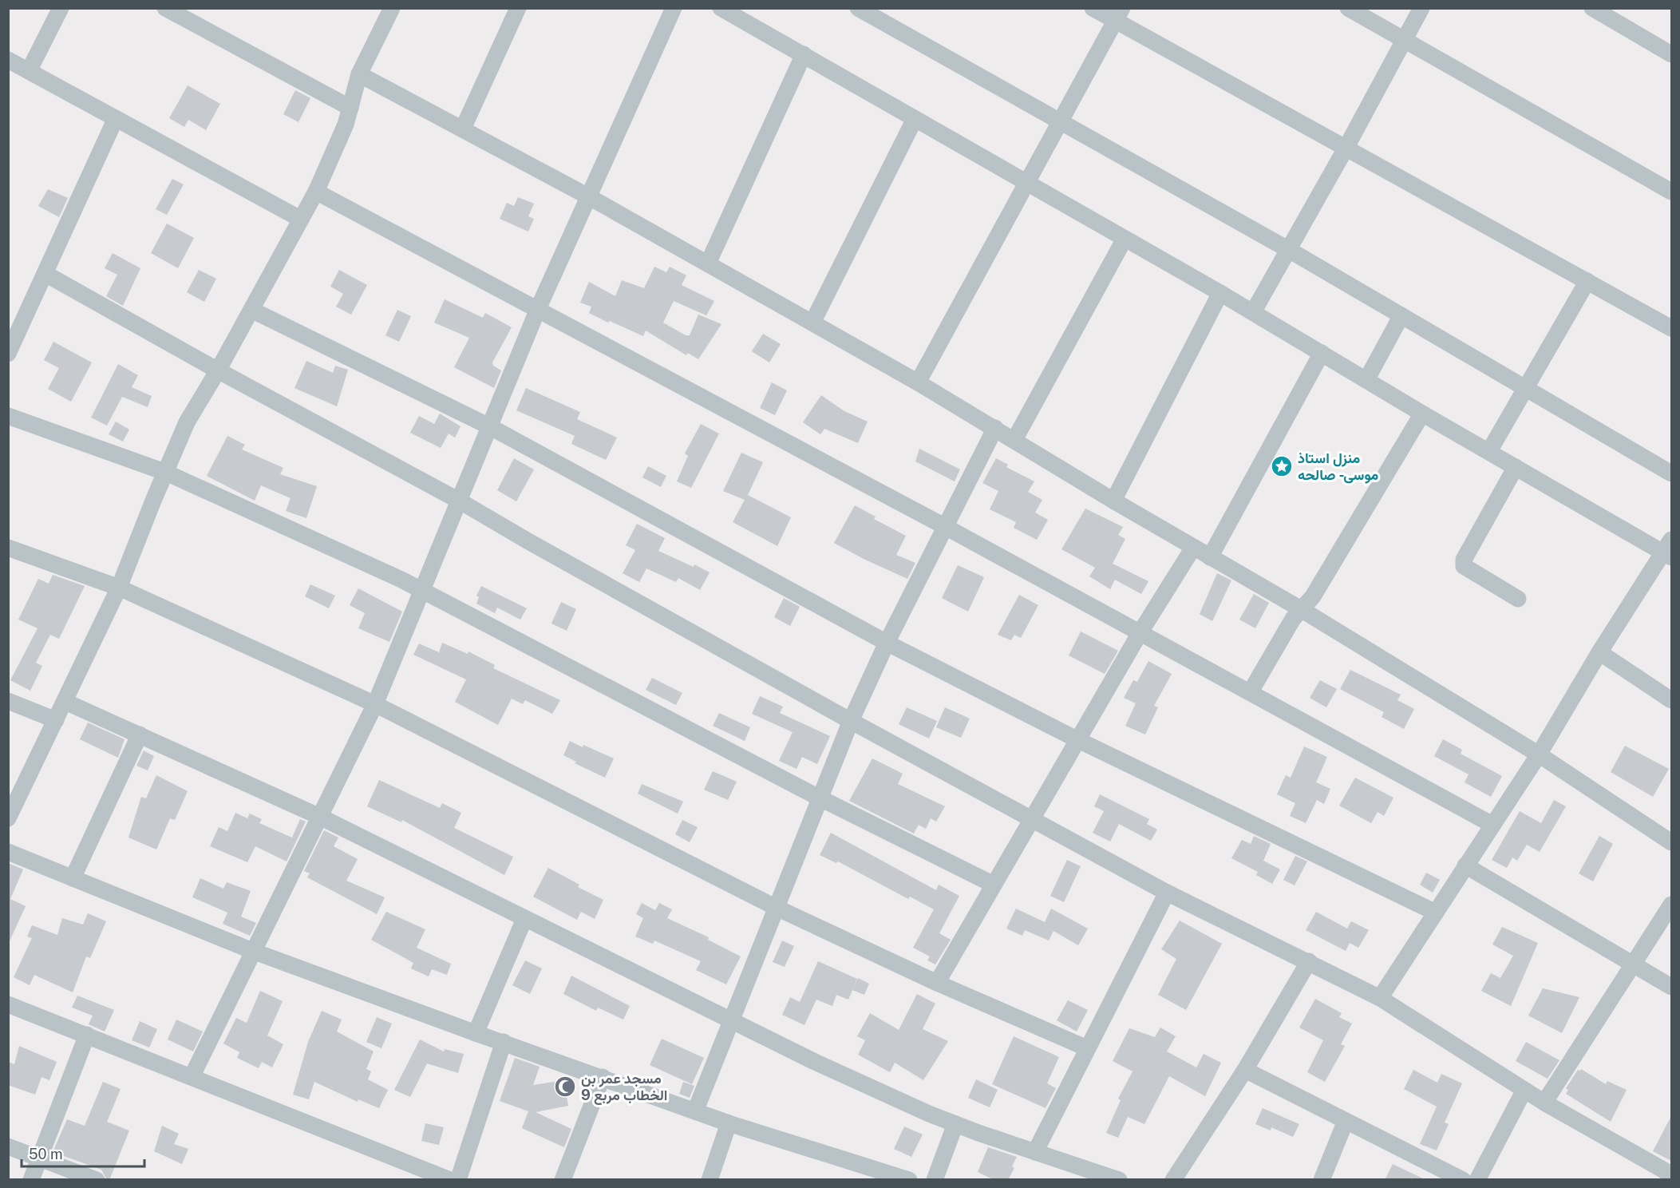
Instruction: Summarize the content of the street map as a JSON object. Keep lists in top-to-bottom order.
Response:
{
  "places": {
    "place": ["منزل استاذ موسى- صالحه"],
    "mosque": ["مسجد عمر بن الخطاب مربع 9"]
  },
  "scale_bar": "50 m"
}
